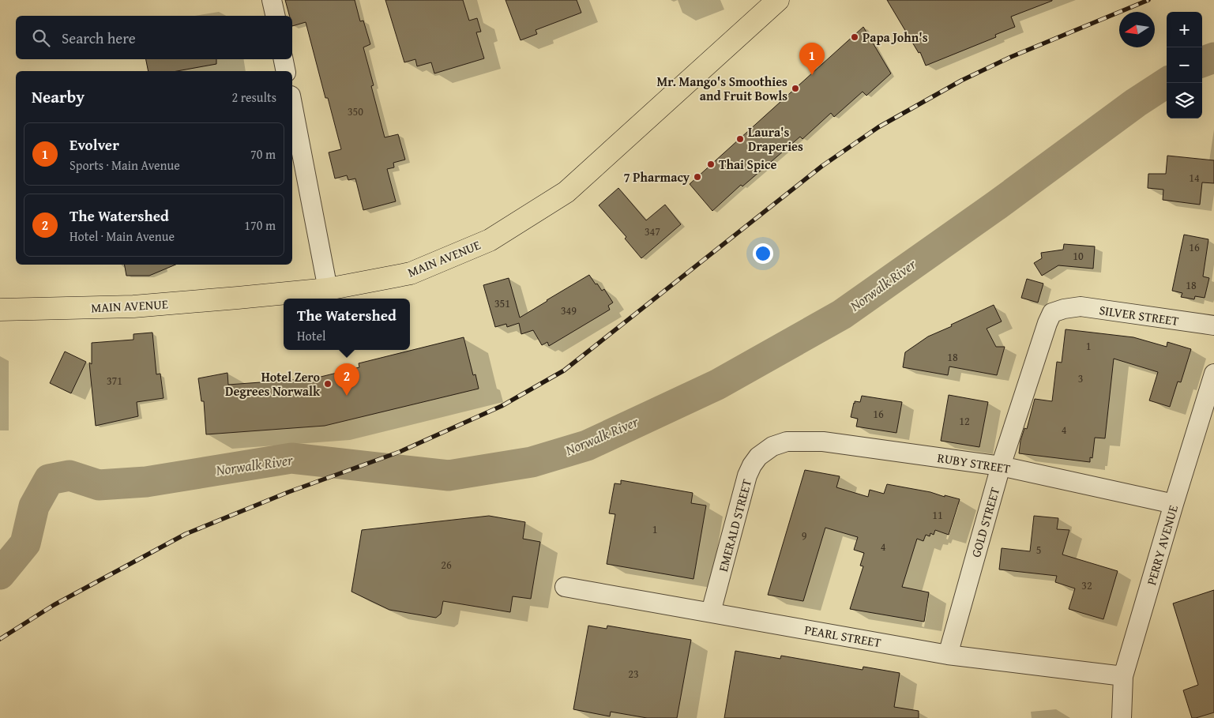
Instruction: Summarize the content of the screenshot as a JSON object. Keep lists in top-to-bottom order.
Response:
{
  "streets": {
    "main road": ["MAIN AVENUE"],
    "street": [
      "SILVER STREET",
      "RUBY STREET",
      "GOLD STREET",
      "EMERALD STREET",
      "PERRY AVENUE",
      "PEARL STREET"
    ]
  },
  "crossings": [
    ["SILVER STREET", "GOLD STREET"],
    ["RUBY STREET", "GOLD STREET"],
    ["RUBY STREET", "EMERALD STREET"],
    ["RUBY STREET", "PERRY AVENUE"],
    ["GOLD STREET", "PEARL STREET"],
    ["EMERALD STREET", "PEARL STREET"],
    ["PERRY AVENUE", "PEARL STREET"]
  ],
  "water": ["Norwalk River"],
  "places": [
    "Papa John's",
    "Mr. Mango's Smoothies and Fruit Bowls",
    "Laura's Draperies",
    "Thai Spice",
    "7 Pharmacy",
    "Hotel Zero Degrees Norwalk"
  ],
  "house_numbers": [
    "350",
    "14",
    "347",
    "16",
    "10",
    "18",
    "351",
    "349",
    "1",
    "18",
    "3",
    "371",
    "16",
    "12",
    "4",
    "11",
    "1",
    "9",
    "4",
    "5",
    "26",
    "32",
    "23"
  ],
  "north": "left",
  "page": {
    "map_buttons": ["+", "−"],
    "search": "Search here",
    "pins": ["1", "2"],
    "heading": ["Nearby", "2 results"],
    "list": [
      {
        "mark": "1",
        "name": "Evolver",
        "note": "Sports · Main Avenue",
        "value": "70 m"
      },
      {
        "mark": "2",
        "name": "The Watershed",
        "note": "Hotel · Main Avenue",
        "value": "170 m"
      }
    ],
    "popup": ["The Watershed", "Hotel"]
  }
}
